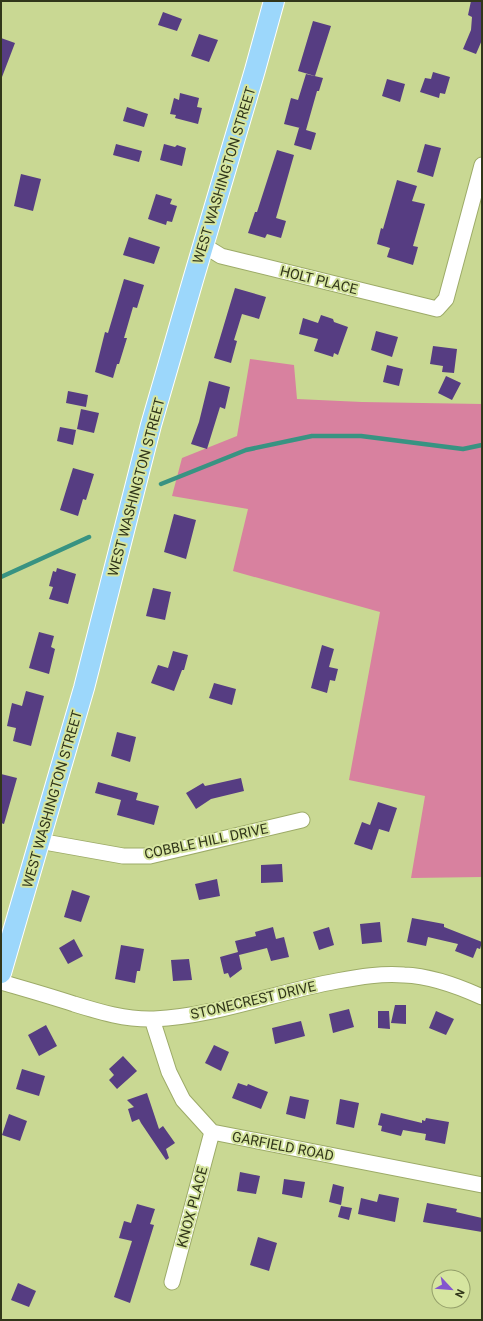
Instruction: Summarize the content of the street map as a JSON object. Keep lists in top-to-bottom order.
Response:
{
  "streets": {
    "main road": ["WEST WASHINGTON STREET"],
    "street": [
      "HOLT PLACE",
      "COBBLE HILL DRIVE",
      "STONECREST DRIVE",
      "GARFIELD ROAD",
      "KNOX PLACE"
    ]
  },
  "crossings": [
    ["WEST WASHINGTON STREET", "HOLT PLACE"],
    ["WEST WASHINGTON STREET", "COBBLE HILL DRIVE"],
    ["STONECREST DRIVE", "GARFIELD ROAD"],
    ["GARFIELD ROAD", "KNOX PLACE"]
  ],
  "north": "bottom right"
}
